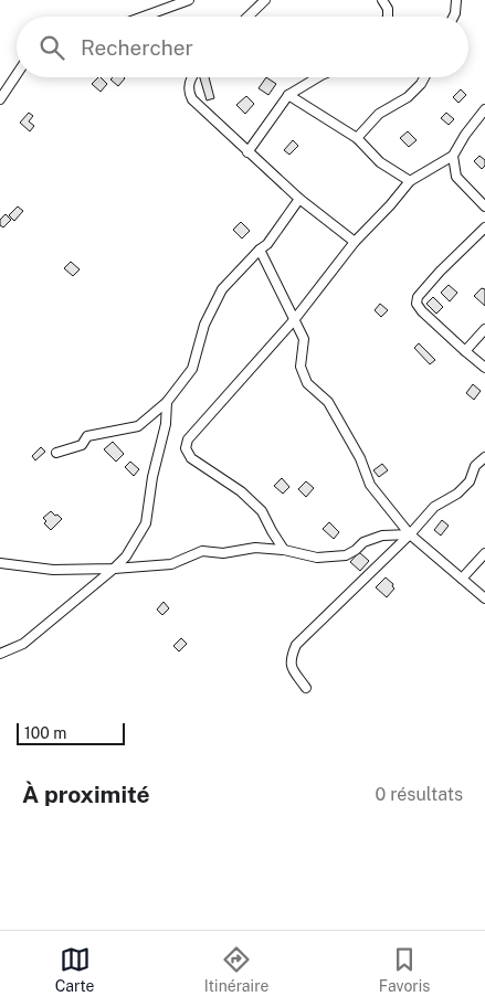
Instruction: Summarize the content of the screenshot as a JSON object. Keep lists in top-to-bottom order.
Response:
{
  "scale_bar": "100 m",
  "page": {
    "search": "Rechercher",
    "scale": "100 m",
    "heading": ["À proximité", "0 résultats"],
    "nav": ["Carte", "Itinéraire", "Favoris"]
  }
}
